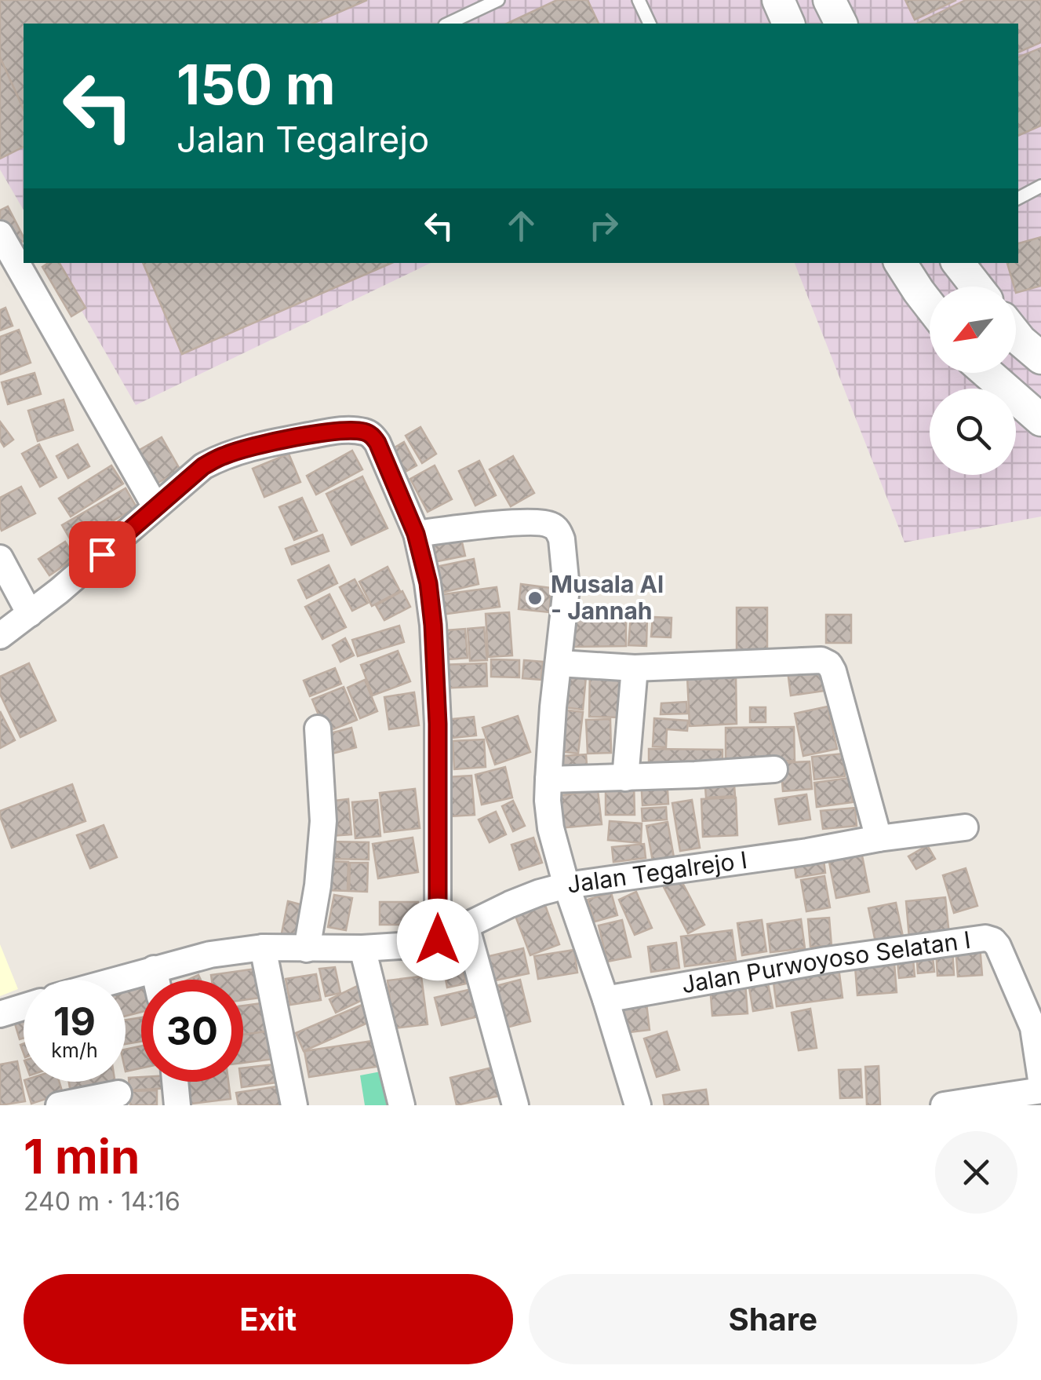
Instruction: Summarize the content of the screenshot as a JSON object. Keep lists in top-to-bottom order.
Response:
{
  "streets": {
    "street": ["Jalan Tegalrejo I", "Jalan Purwoyoso Selatan I"]
  },
  "places": ["Musala Al - Jannah"],
  "north": "bottom left",
  "page": {
    "turn": ["150 m", "Jalan Tegalrejo"],
    "speed": "19 km/h",
    "limit": "30",
    "heading": ["1 min", "240 m · 14:16"],
    "buttons": ["Exit", "Share"]
  }
}
